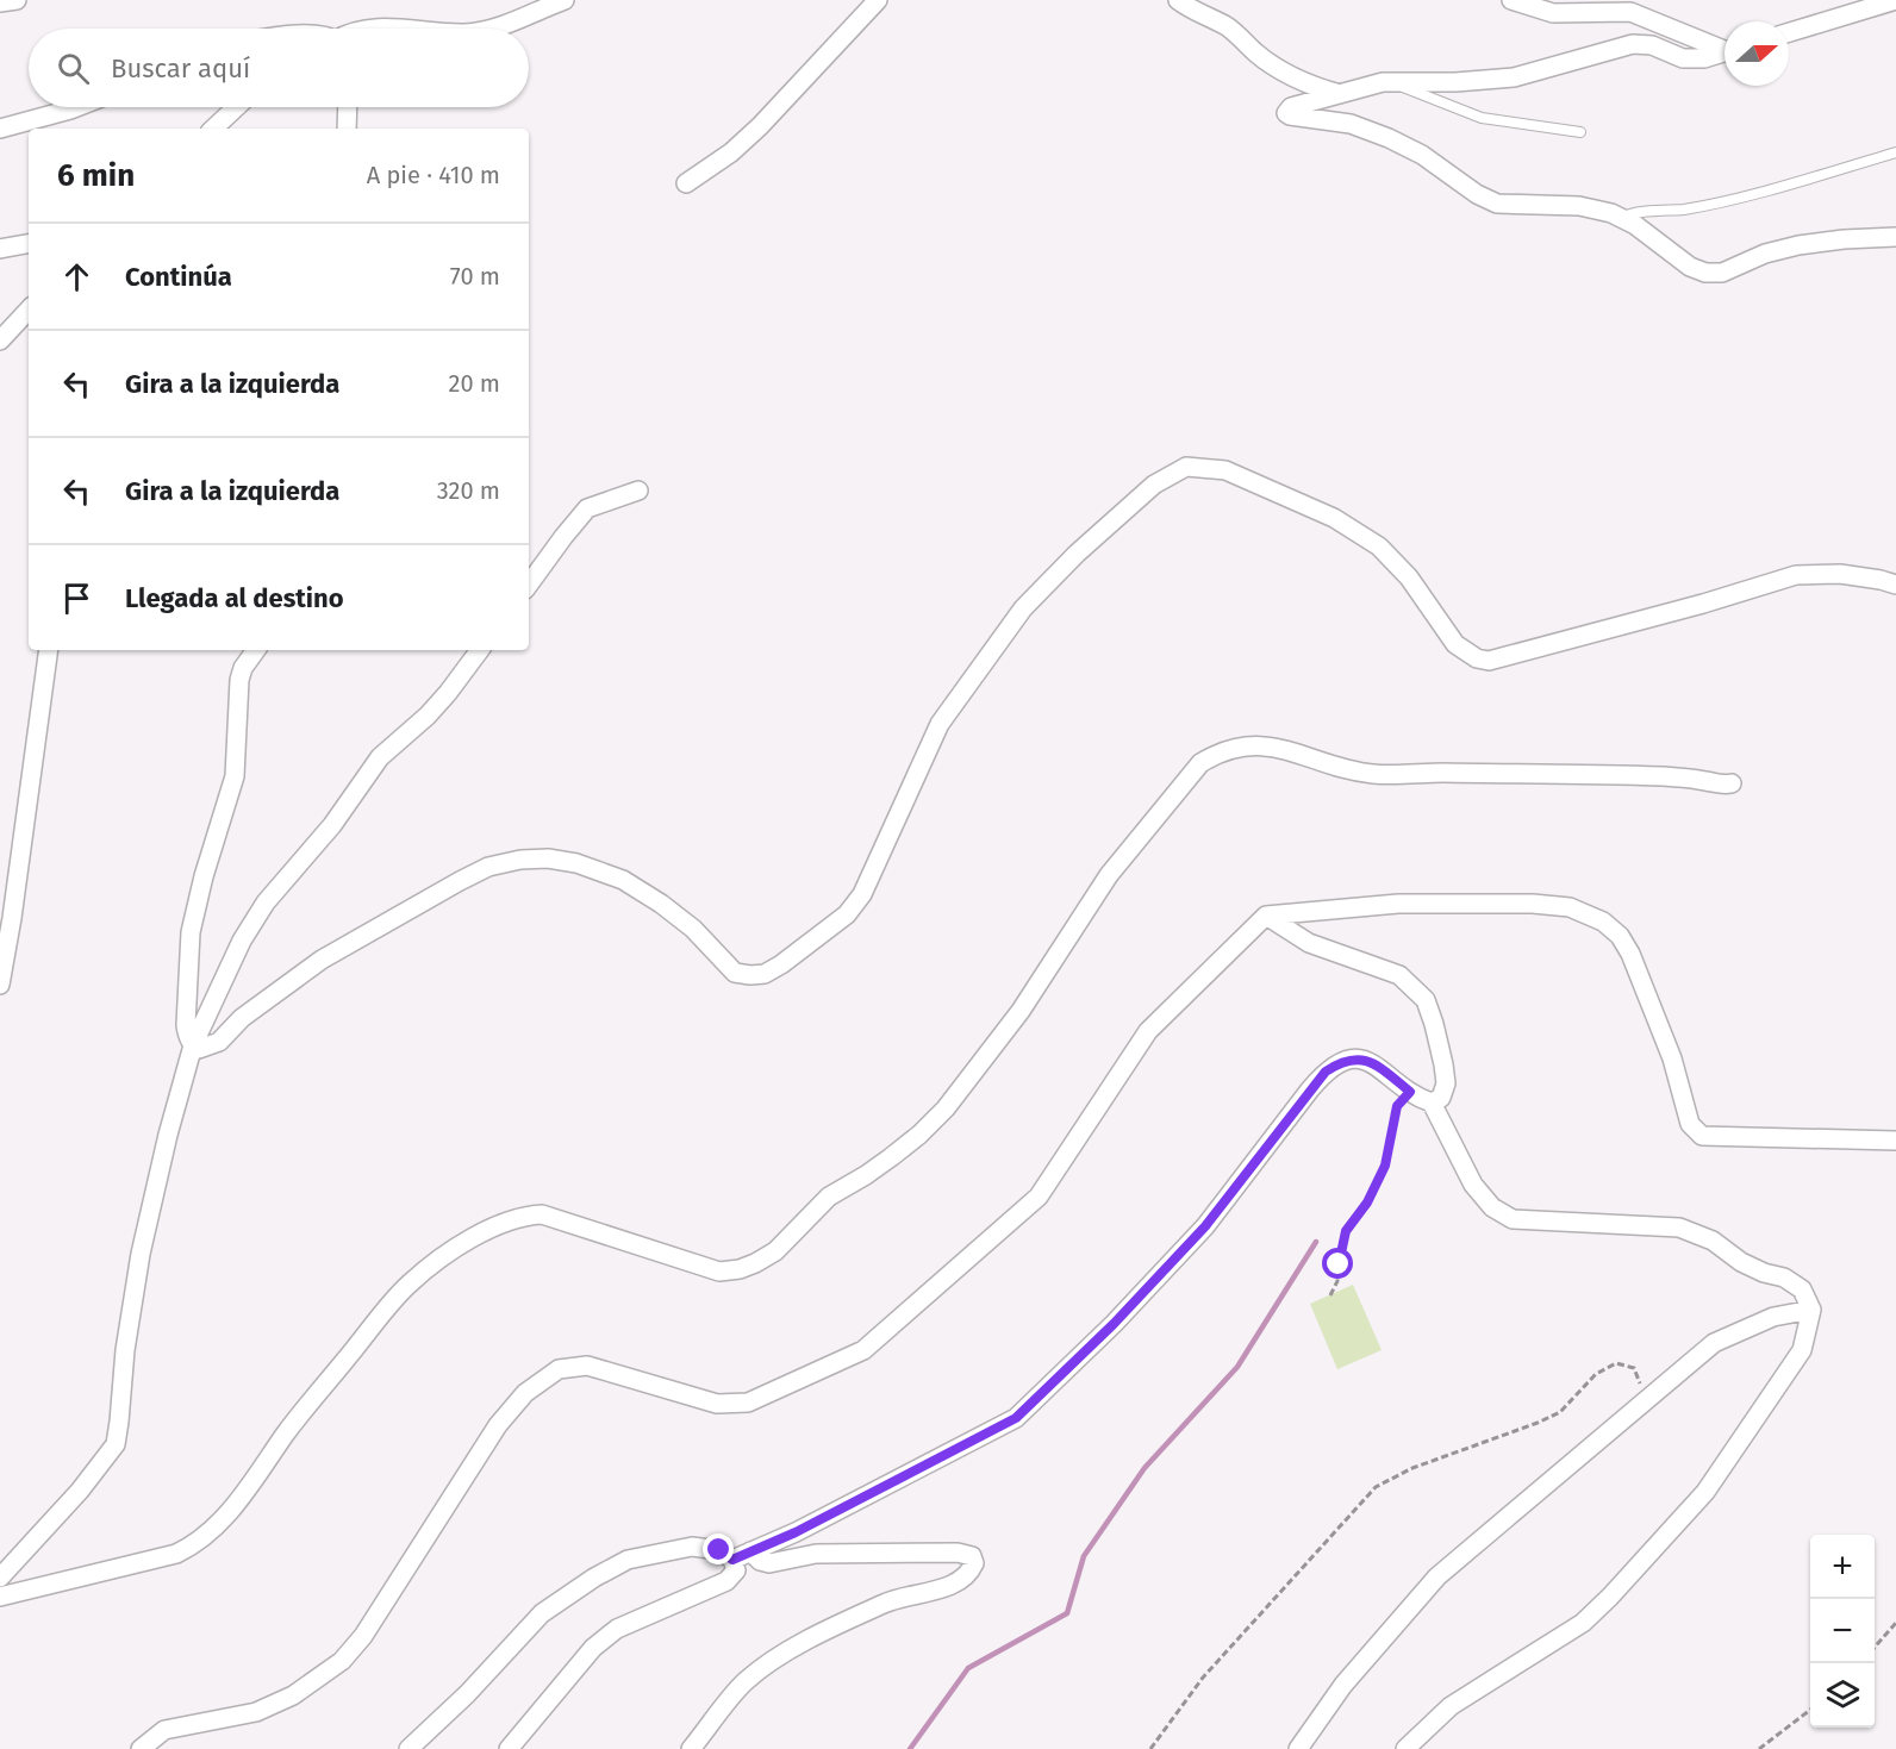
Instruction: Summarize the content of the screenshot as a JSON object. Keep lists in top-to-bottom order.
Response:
{
  "north": "right",
  "page": {
    "search": "Buscar aquí",
    "heading": ["6 min", "A pie · 410 m"],
    "list": [
      ["Continúa", "70 m"],
      ["Gira a la izquierda", "20 m"],
      ["Gira a la izquierda", "320 m"],
      "Llegada al destino"
    ],
    "map_buttons": ["+", "−"]
  }
}
